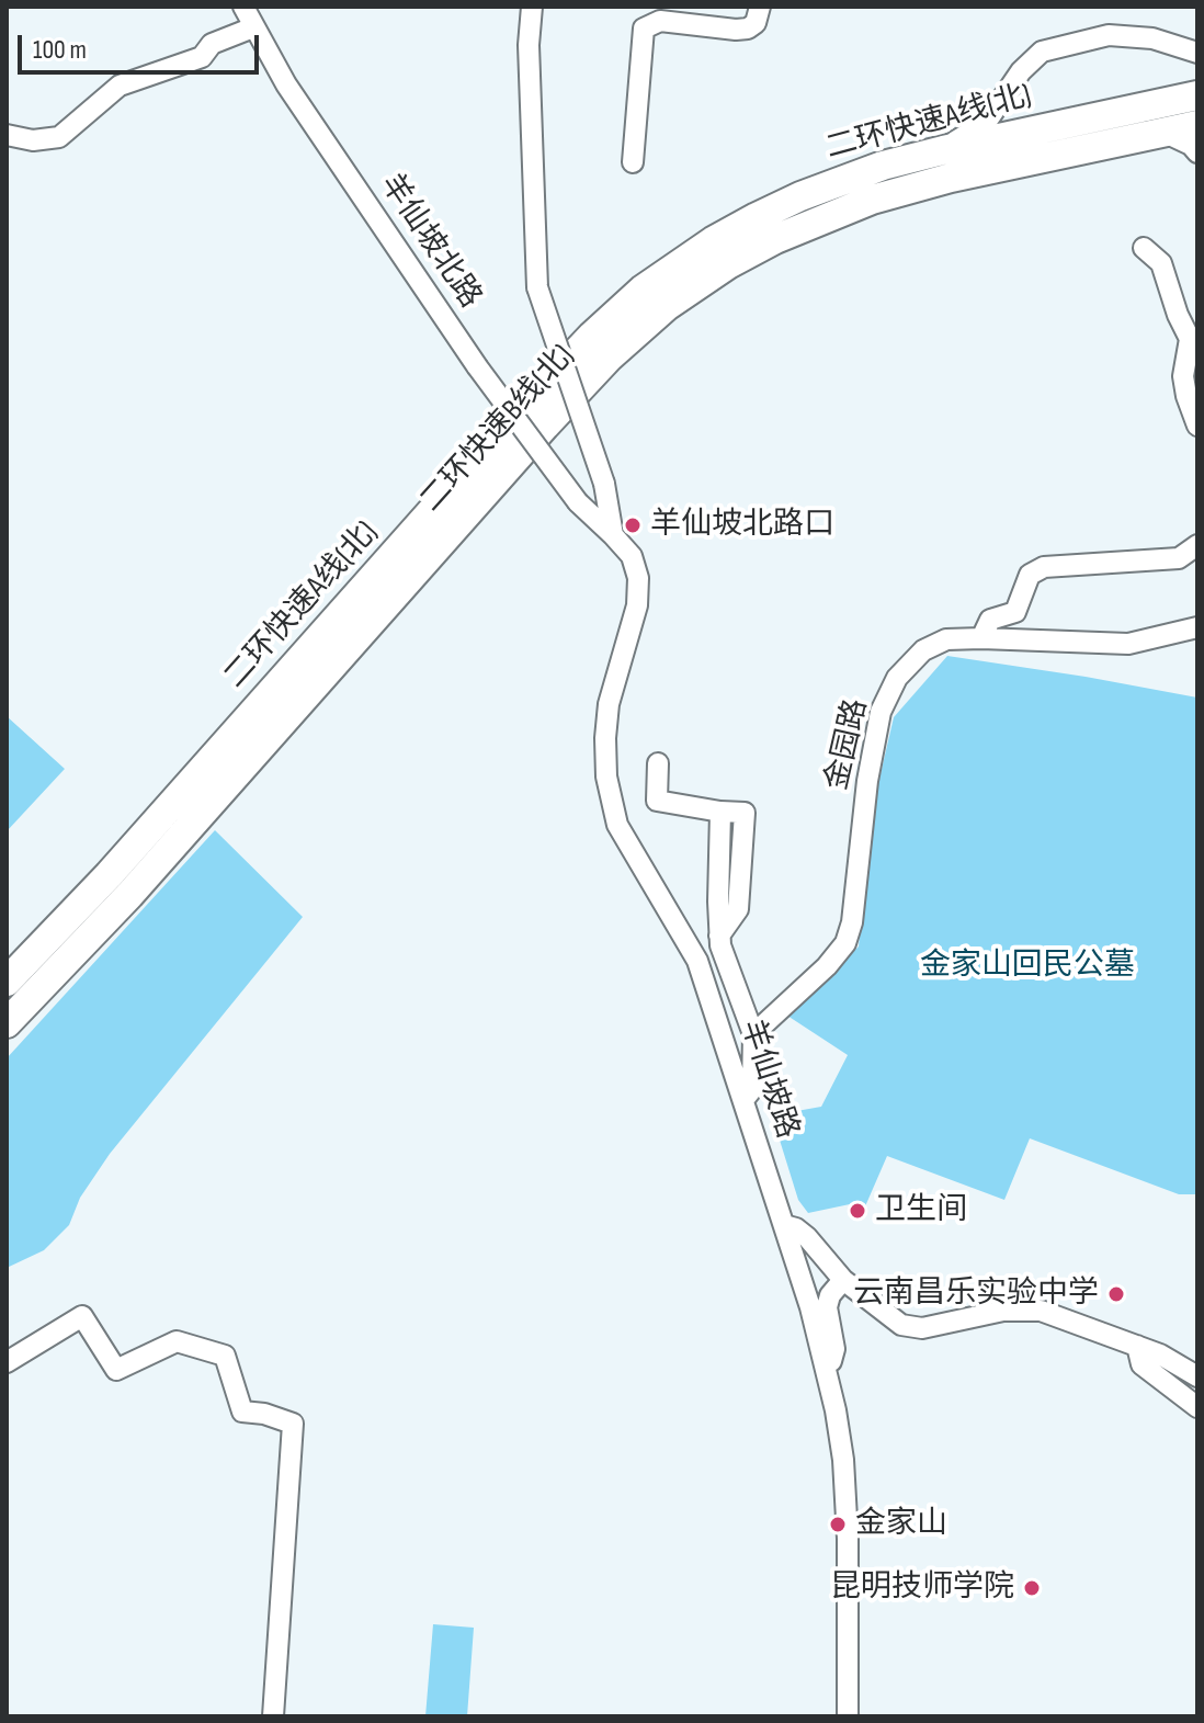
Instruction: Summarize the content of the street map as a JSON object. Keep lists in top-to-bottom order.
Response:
{
  "streets": {
    "highway": ["二环快速A线(北)", "二环快速B线(北)"],
    "street": ["羊仙坡北路", "金园路", "羊仙坡路"]
  },
  "crossings": [
    ["羊仙坡北路", "羊仙坡路"]
  ],
  "parks": ["金家山回民公墓"],
  "places": [
    "羊仙坡北路口",
    "卫生间",
    "云南昌乐实验中学",
    "金家山",
    "昆明技师学院"
  ],
  "scale_bar": "100 m"
}
